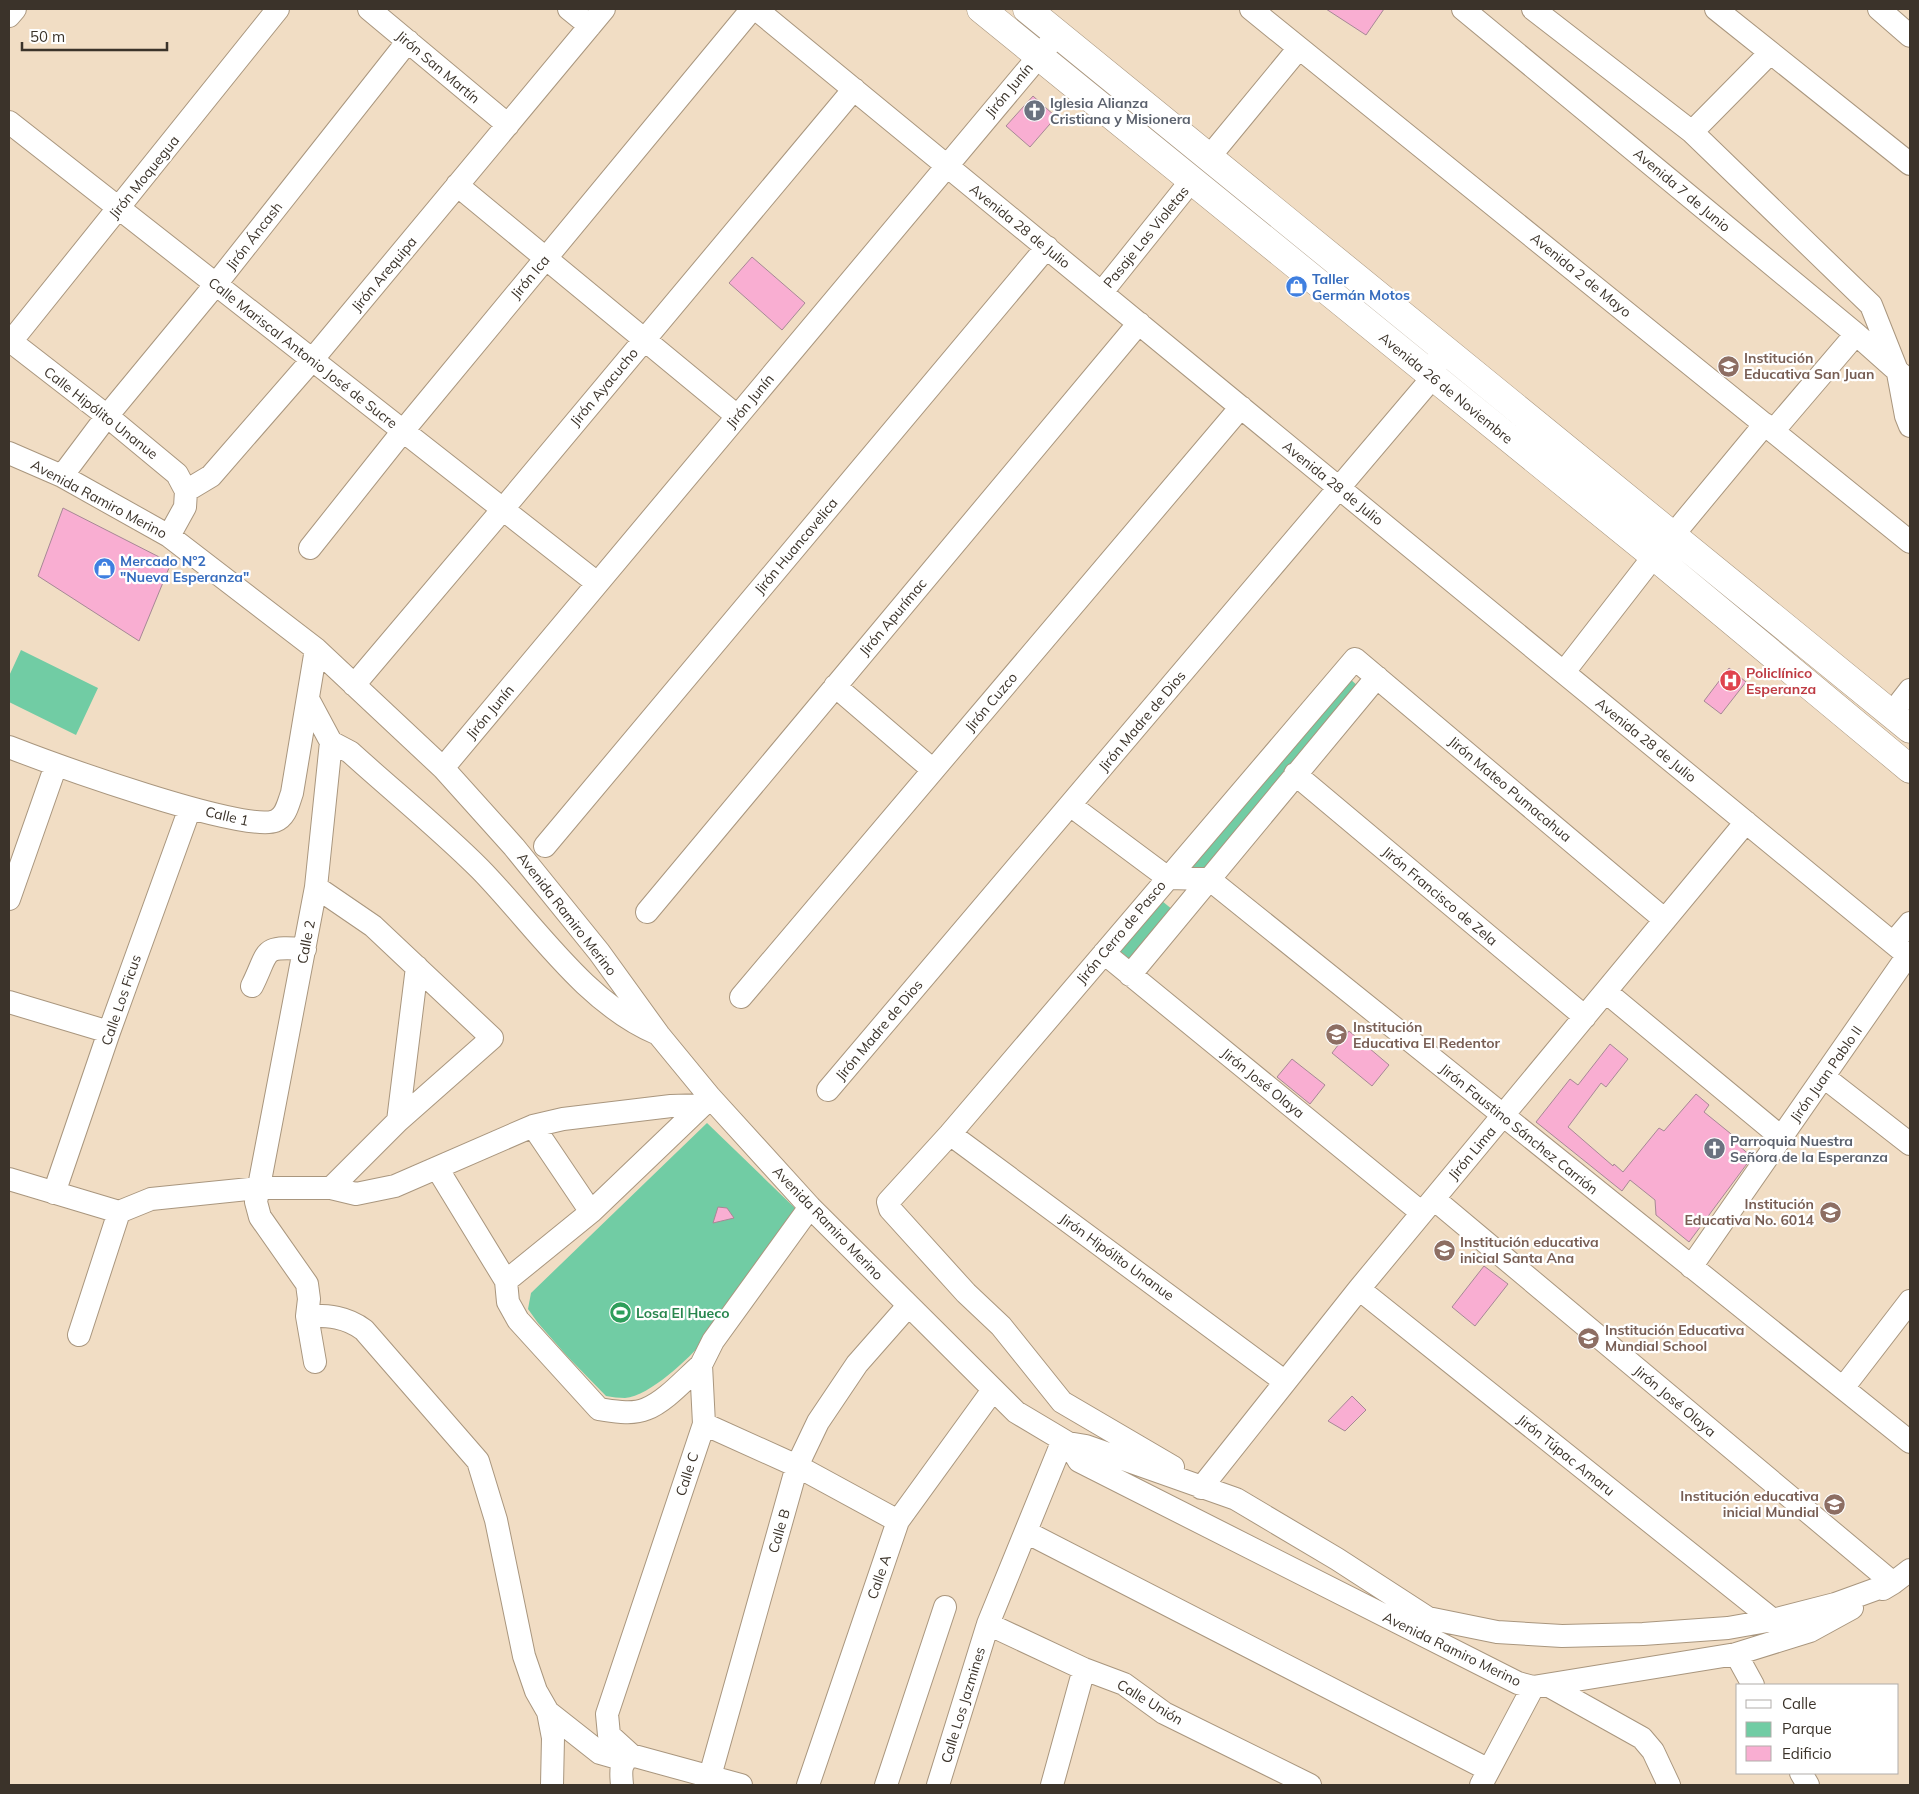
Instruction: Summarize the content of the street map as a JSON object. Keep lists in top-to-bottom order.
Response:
{
  "streets": {
    "main road": ["Avenida 26 de Noviembre"],
    "street": [
      "Jirón San Martín",
      "Jirón Junín",
      "Jirón Moquegua",
      "Avenida 7 de Junio",
      "Avenida 28 de Julio",
      "Jirón Áncash",
      "Pasaje Las Violetas",
      "Jirón Arequipa",
      "Avenida 2 de Mayo",
      "Jirón Ica",
      "Calle Mariscal Antonio José de Sucre",
      "Jirón Ayacucho",
      "Calle Hipólito Unanue",
      "Avenida Ramiro Merino",
      "Jirón Huancavelica",
      "Jirón Apurímac",
      "Jirón Cuzco",
      "Jirón Madre de Dios",
      "Jirón Mateo Pumacahua",
      "Calle 1",
      "Jirón Francisco de Zela",
      "Jirón Cerro de Pasco",
      "Calle 2",
      "Calle Los Ficus",
      "Jirón Juan Pablo II",
      "Jirón José Olaya",
      "Jirón Faustino Sánchez Carrión",
      "Jirón Lima",
      "Jirón Hipólito Unanue",
      "Jirón Túpac Amaru",
      "Calle C",
      "Calle B",
      "Calle A",
      "Calle Unión",
      "Calle Los Jazmines"
    ]
  },
  "crossings": [
    ["Jirón San Martín", "Jirón Áncash"],
    ["Jirón San Martín", "Jirón Arequipa"],
    ["Jirón Junín", "Avenida 28 de Julio"],
    ["Jirón Junín", "Calle Mariscal Antonio José de Sucre"],
    ["Jirón Junín", "Avenida 26 de Noviembre"],
    ["Jirón Junín", "Avenida Ramiro Merino"],
    ["Jirón Moquegua", "Calle Mariscal Antonio José de Sucre"],
    ["Jirón Moquegua", "Calle Hipólito Unanue"],
    ["Avenida 28 de Julio", "Pasaje Las Violetas"],
    ["Avenida 28 de Julio", "Jirón Ayacucho"],
    ["Avenida 28 de Julio", "Jirón Huancavelica"],
    ["Avenida 28 de Julio", "Jirón Apurímac"],
    ["Avenida 28 de Julio", "Jirón Cuzco"],
    ["Avenida 28 de Julio", "Jirón Madre de Dios"],
    ["Avenida 28 de Julio", "Jirón Juan Pablo II"],
    ["Avenida 28 de Julio", "Jirón Lima"],
    ["Jirón Áncash", "Calle Mariscal Antonio José de Sucre"],
    ["Jirón Áncash", "Calle Hipólito Unanue"],
    ["Jirón Áncash", "Avenida Ramiro Merino"],
    ["Pasaje Las Violetas", "Avenida 26 de Noviembre"],
    ["Jirón Arequipa", "Calle Mariscal Antonio José de Sucre"],
    ["Jirón Arequipa", "Calle Hipólito Unanue"],
    ["Jirón Ica", "Calle Mariscal Antonio José de Sucre"],
    ["Calle Mariscal Antonio José de Sucre", "Jirón Ayacucho"],
    ["Jirón Ayacucho", "Avenida Ramiro Merino"],
    ["Avenida 26 de Noviembre", "Jirón Madre de Dios"],
    ["Avenida Ramiro Merino", "Calle 1"],
    ["Avenida Ramiro Merino", "Jirón Cerro de Pasco"],
    ["Avenida Ramiro Merino", "Jirón José Olaya"],
    ["Avenida Ramiro Merino", "Jirón Lima"],
    ["Avenida Ramiro Merino", "Jirón Túpac Amaru"],
    ["Avenida Ramiro Merino", "Calle C"],
    ["Avenida Ramiro Merino", "Calle B"],
    ["Avenida Ramiro Merino", "Calle A"],
    ["Avenida Ramiro Merino", "Calle Los Jazmines"],
    ["Jirón Mateo Pumacahua", "Jirón Cerro de Pasco"],
    ["Jirón Mateo Pumacahua", "Jirón Lima"],
    ["Calle 1", "Calle Los Ficus"],
    ["Jirón Francisco de Zela", "Jirón Lima"],
    ["Jirón Cerro de Pasco", "Jirón José Olaya"],
    ["Jirón Cerro de Pasco", "Jirón Lima"],
    ["Jirón Cerro de Pasco", "Jirón Hipólito Unanue"],
    ["Jirón Juan Pablo II", "Jirón Faustino Sánchez Carrión"],
    ["Jirón José Olaya", "Jirón Lima"],
    ["Jirón Faustino Sánchez Carrión", "Jirón Lima"],
    ["Jirón Lima", "Jirón Hipólito Unanue"],
    ["Jirón Lima", "Jirón Túpac Amaru"],
    ["Calle Unión", "Calle Los Jazmines"]
  ],
  "places": {
    "church": ["Iglesia Alianza Cristiana y Misionera", "Parroquia Nuestra Señora de la Esperanza"],
    "shop": ["Taller Germán Motos", "Mercado N°2 \"Nueva Esperanza\""],
    "school or university": [
      "Institución Educativa San Juan",
      "Institución Educativa El Redentor",
      "Institución Educativa No. 6014",
      "Institución educativa inicial Santa Ana",
      "Institución Educativa Mundial School",
      "Institución educativa inicial Mundial"
    ],
    "hospital": ["Policlínico Esperanza"],
    "sports": ["Losa El Hueco"]
  },
  "legend": ["Calle", "Parque", "Edificio"],
  "scale_bar": "50 m"
}
